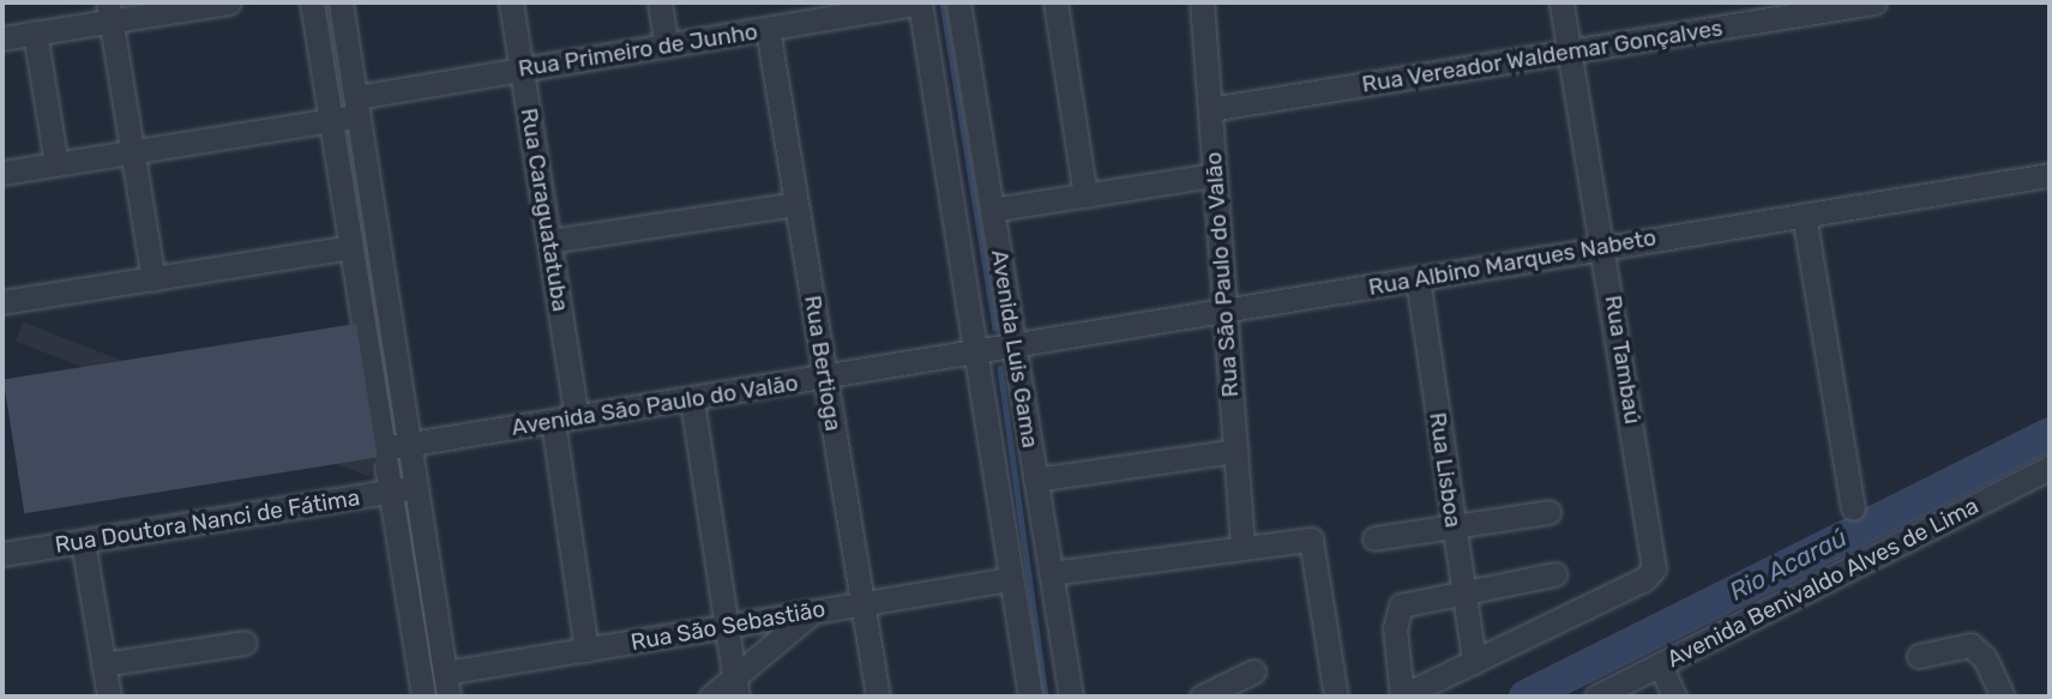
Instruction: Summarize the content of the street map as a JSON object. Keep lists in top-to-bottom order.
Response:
{
  "streets": {
    "street": [
      "Rua Primeiro de Junho",
      "Rua Vereador Waldemar Gonçalves",
      "Rua Caraguatatuba",
      "Rua Albino Marques Nabeto",
      "Rua São Paulo do Valão",
      "Avenida Luis Gama",
      "Rua Tambaú",
      "Rua Bertioga",
      "Avenida São Paulo do Valão",
      "Rua Lisboa",
      "Rua Doutora Nanci de Fátima",
      "Avenida Benivaldo Alves de Lima",
      "Rua São Sebastião"
    ]
  },
  "crossings": [
    ["Rua Primeiro de Junho", "Rua Caraguatatuba"],
    ["Rua Primeiro de Junho", "Avenida Luis Gama"],
    ["Rua Primeiro de Junho", "Rua Bertioga"],
    ["Rua Vereador Waldemar Gonçalves", "Rua São Paulo do Valão"],
    ["Rua Vereador Waldemar Gonçalves", "Rua Tambaú"],
    ["Rua Caraguatatuba", "Avenida São Paulo do Valão"],
    ["Rua Albino Marques Nabeto", "Rua São Paulo do Valão"],
    ["Rua Albino Marques Nabeto", "Avenida Luis Gama"],
    ["Rua Albino Marques Nabeto", "Rua Tambaú"],
    ["Rua Albino Marques Nabeto", "Avenida São Paulo do Valão"],
    ["Rua Albino Marques Nabeto", "Rua Lisboa"],
    ["Avenida Luis Gama", "Avenida São Paulo do Valão"],
    ["Avenida Luis Gama", "Rua São Sebastião"],
    ["Rua Tambaú", "Rua Lisboa"],
    ["Rua Bertioga", "Avenida São Paulo do Valão"],
    ["Rua Bertioga", "Rua São Sebastião"]
  ],
  "water": ["Rio Acaraú"]
}
